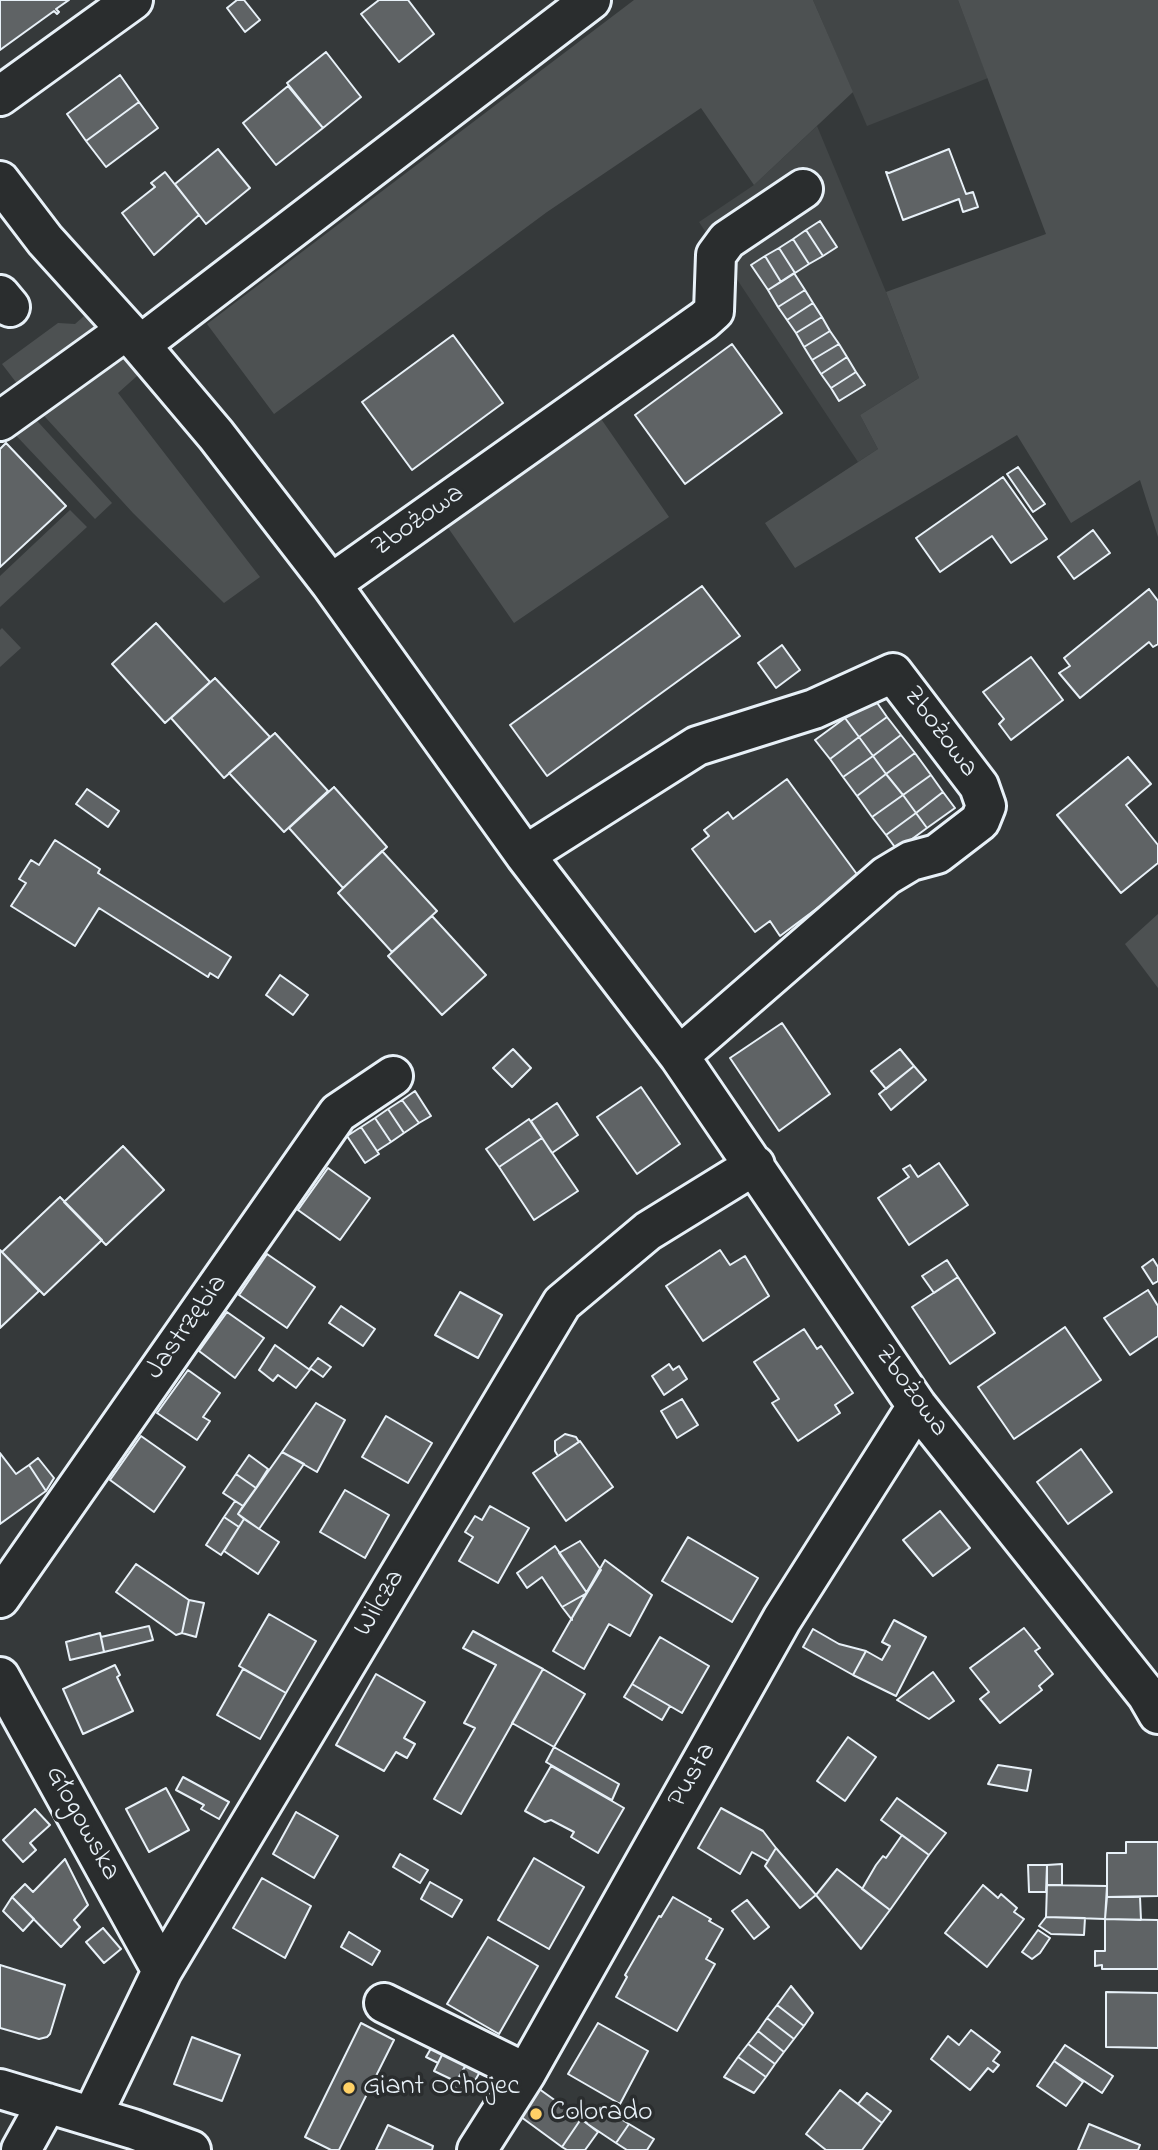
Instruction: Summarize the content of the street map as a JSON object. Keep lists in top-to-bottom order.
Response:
{
  "streets": {
    "street": [
      "Zbożowa",
      "Jastrzębia",
      "Wilcza",
      "Pusta",
      "Głogowska"
    ]
  },
  "crossings": [
    ["Zbożowa", "Wilcza"],
    ["Zbożowa", "Pusta"],
    ["Wilcza", "Głogowska"]
  ],
  "places": ["Giant Ochojec", "Colorado"]
}
